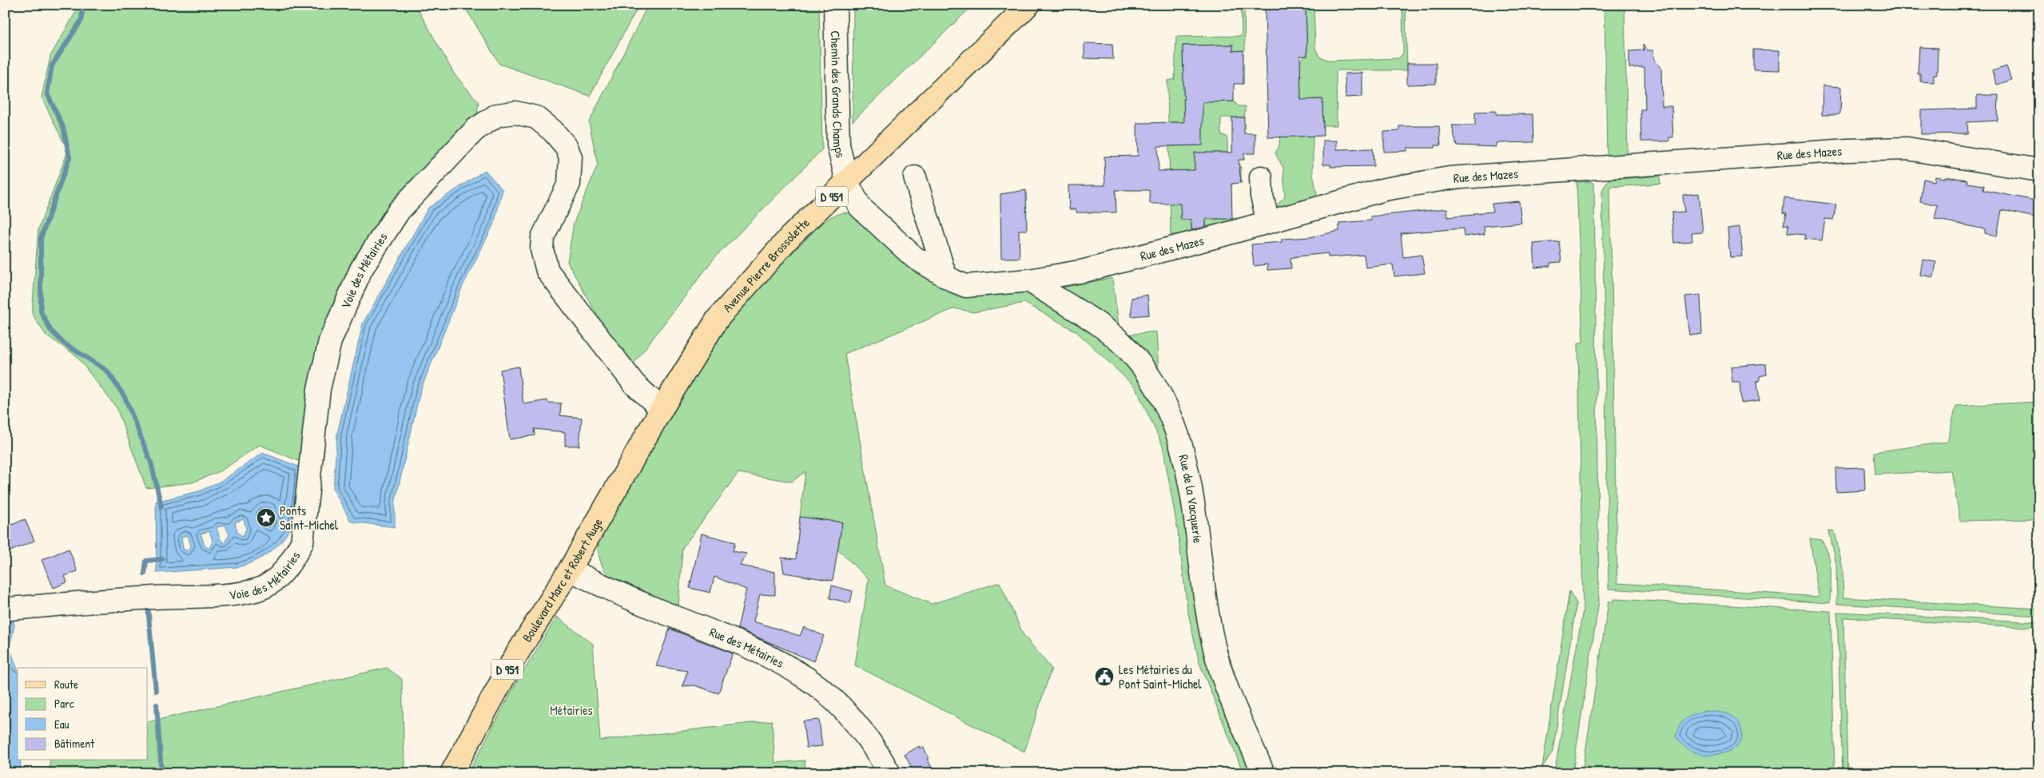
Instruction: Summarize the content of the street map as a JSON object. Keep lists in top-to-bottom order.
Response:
{
  "streets": {
    "main road": ["D 951", "Avenue Pierre Brossolette", "Boulevard Marc et Robert Auge"],
    "street": [
      "Chemin des Grands Champs",
      "Rue des Mazes",
      "Voie des Métairies",
      "Rue de la Vacquerie",
      "Rue des Métairies"
    ]
  },
  "crossings": [
    ["Chemin des Grands Champs", "Rue des Mazes"],
    ["Chemin des Grands Champs", "Avenue Pierre Brossolette"],
    ["Rue des Mazes", "Avenue Pierre Brossolette"],
    ["Rue des Mazes", "Rue de la Vacquerie"],
    ["Avenue Pierre Brossolette", "Voie des Métairies"],
    ["Avenue Pierre Brossolette", "Boulevard Marc et Robert Auge"],
    ["Voie des Métairies", "Boulevard Marc et Robert Auge"],
    ["Boulevard Marc et Robert Auge", "Rue des Métairies"]
  ],
  "parks": ["Métairies"],
  "places": {
    "place": ["Ponts Saint-Michel"],
    "public building": ["Les Métairies du Pont Saint-Michel"]
  },
  "legend": [
    "Route",
    "Parc",
    "Eau",
    "Bâtiment"
  ]
}
